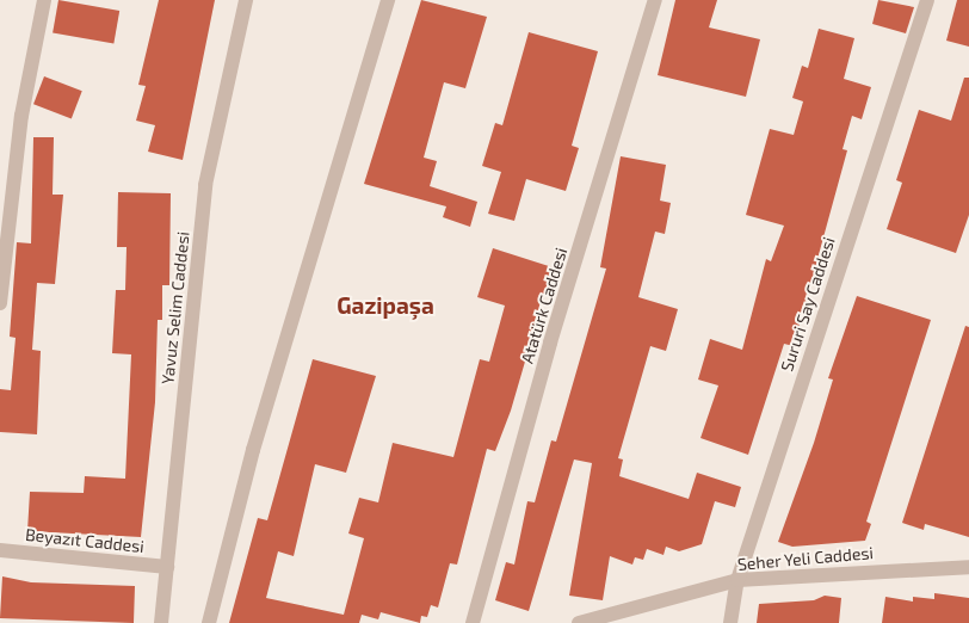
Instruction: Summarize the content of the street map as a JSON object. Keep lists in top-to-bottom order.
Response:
{
  "streets": {
    "street": [
      "Sururi Say Caddesi",
      "Atatürk Caddesi",
      "Yavuz Selim Caddesi",
      "Beyazıt Caddesi",
      "Seher Yeli Caddesi"
    ]
  },
  "crossings": [
    ["Sururi Say Caddesi", "Seher Yeli Caddesi"],
    ["Yavuz Selim Caddesi", "Beyazıt Caddesi"]
  ],
  "districts": ["Gazipaşa"]
}
